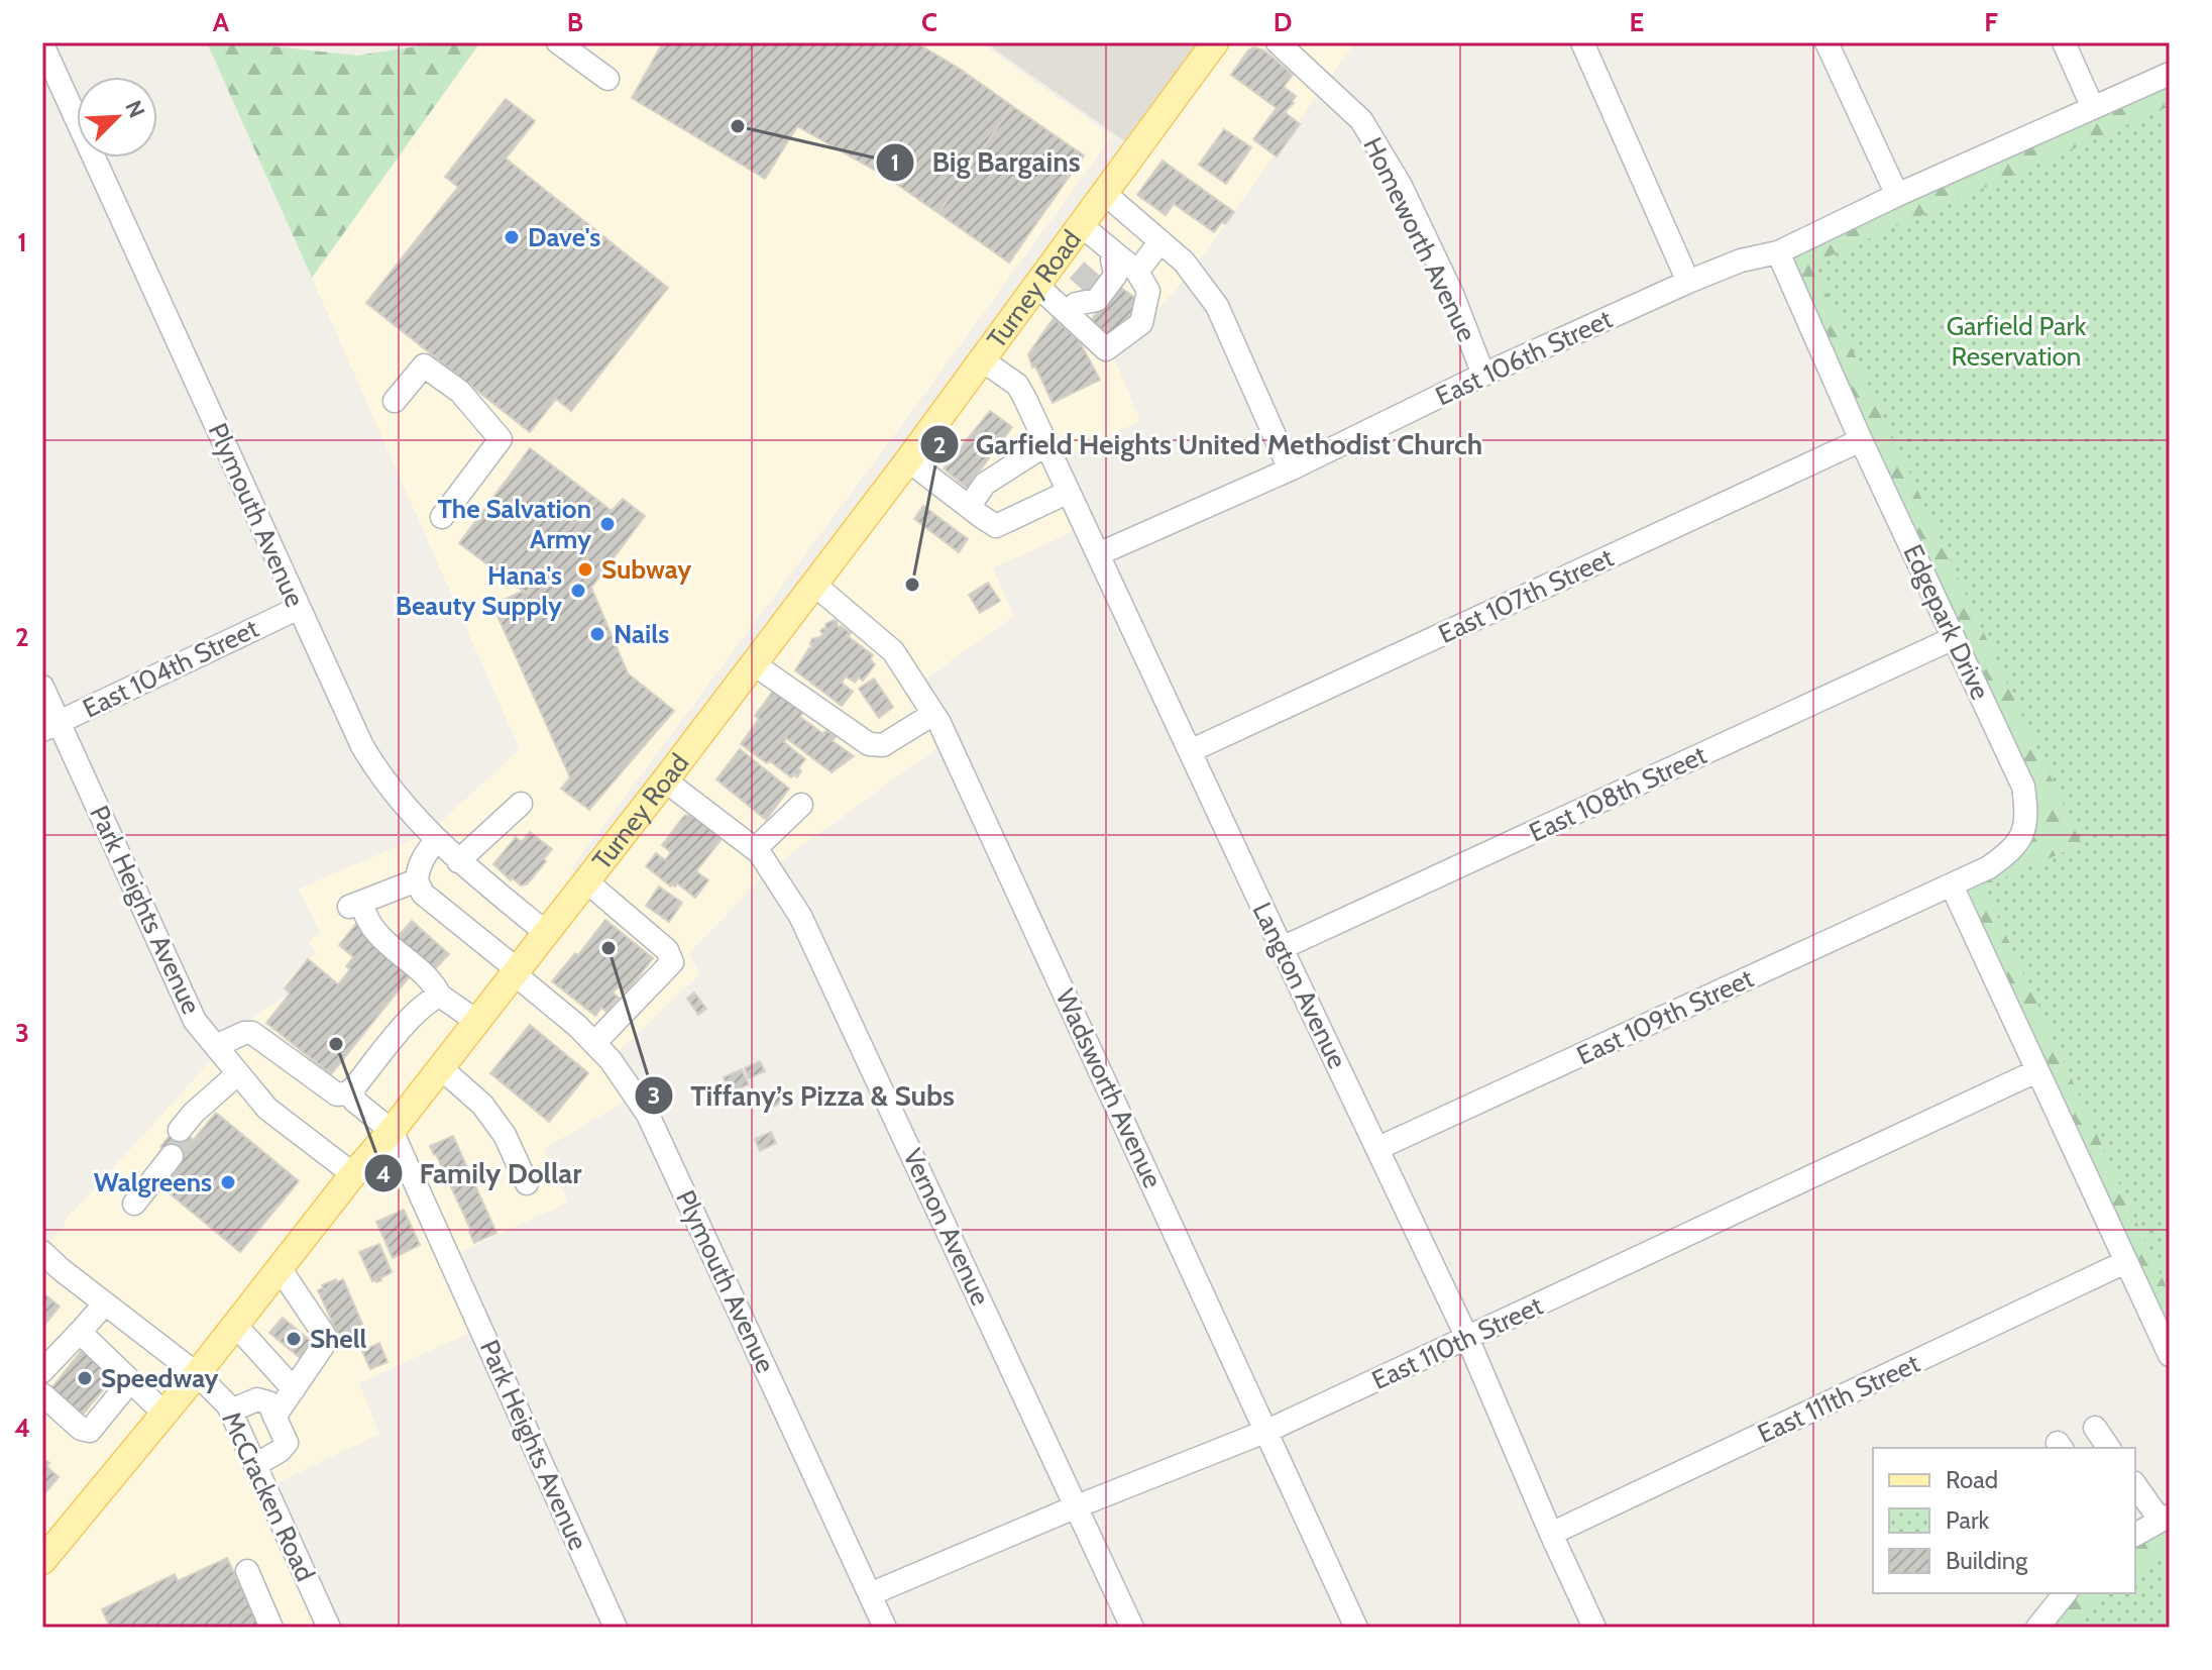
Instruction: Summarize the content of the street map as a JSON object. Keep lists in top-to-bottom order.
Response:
{
  "streets": {
    "main road": ["Turney Road"],
    "street": [
      "Homeworth Avenue",
      "East 106th Street",
      "Plymouth Avenue",
      "East 107th Street",
      "Edgepark Drive",
      "East 104th Street",
      "East 108th Street",
      "Park Heights Avenue",
      "Langton Avenue",
      "East 109th Street",
      "Wadsworth Avenue",
      "Vernon Avenue",
      "East 110th Street",
      "East 111th Street",
      "McCracken Road"
    ]
  },
  "crossings": [
    ["Homeworth Avenue", "East 106th Street"],
    ["Turney Road", "Plymouth Avenue"],
    ["Turney Road", "Park Heights Avenue"],
    ["Turney Road", "Langton Avenue"],
    ["Turney Road", "Wadsworth Avenue"],
    ["Turney Road", "Vernon Avenue"],
    ["Turney Road", "McCracken Road"],
    ["East 106th Street", "Edgepark Drive"],
    ["East 106th Street", "Langton Avenue"],
    ["Plymouth Avenue", "East 104th Street"],
    ["Plymouth Avenue", "East 110th Street"],
    ["East 107th Street", "Edgepark Drive"],
    ["East 107th Street", "Langton Avenue"],
    ["Edgepark Drive", "East 108th Street"],
    ["Edgepark Drive", "East 109th Street"],
    ["East 104th Street", "Park Heights Avenue"],
    ["East 108th Street", "Langton Avenue"],
    ["Langton Avenue", "East 109th Street"],
    ["Langton Avenue", "East 110th Street"],
    ["Langton Avenue", "East 111th Street"],
    ["Wadsworth Avenue", "East 110th Street"],
    ["Vernon Avenue", "East 110th Street"]
  ],
  "parks": ["Garfield Park Reservation"],
  "places": [
    "Big Bargains",
    "Dave's",
    "The Salvation Army",
    "Subway",
    "Garfield Heights United Methodist Church",
    "Hana's Beauty Supply",
    "Nails",
    "Tiffany’s Pizza & Subs",
    "Family Dollar",
    "Walgreens",
    "Shell",
    "Speedway"
  ],
  "legend": ["Road", "Park", "Building"],
  "north": "top right",
  "grid": {
    "columns": [
      "A",
      "B",
      "C",
      "D",
      "E",
      "F"
    ],
    "rows": [
      "1",
      "2",
      "3",
      "4"
    ]
  }
}
